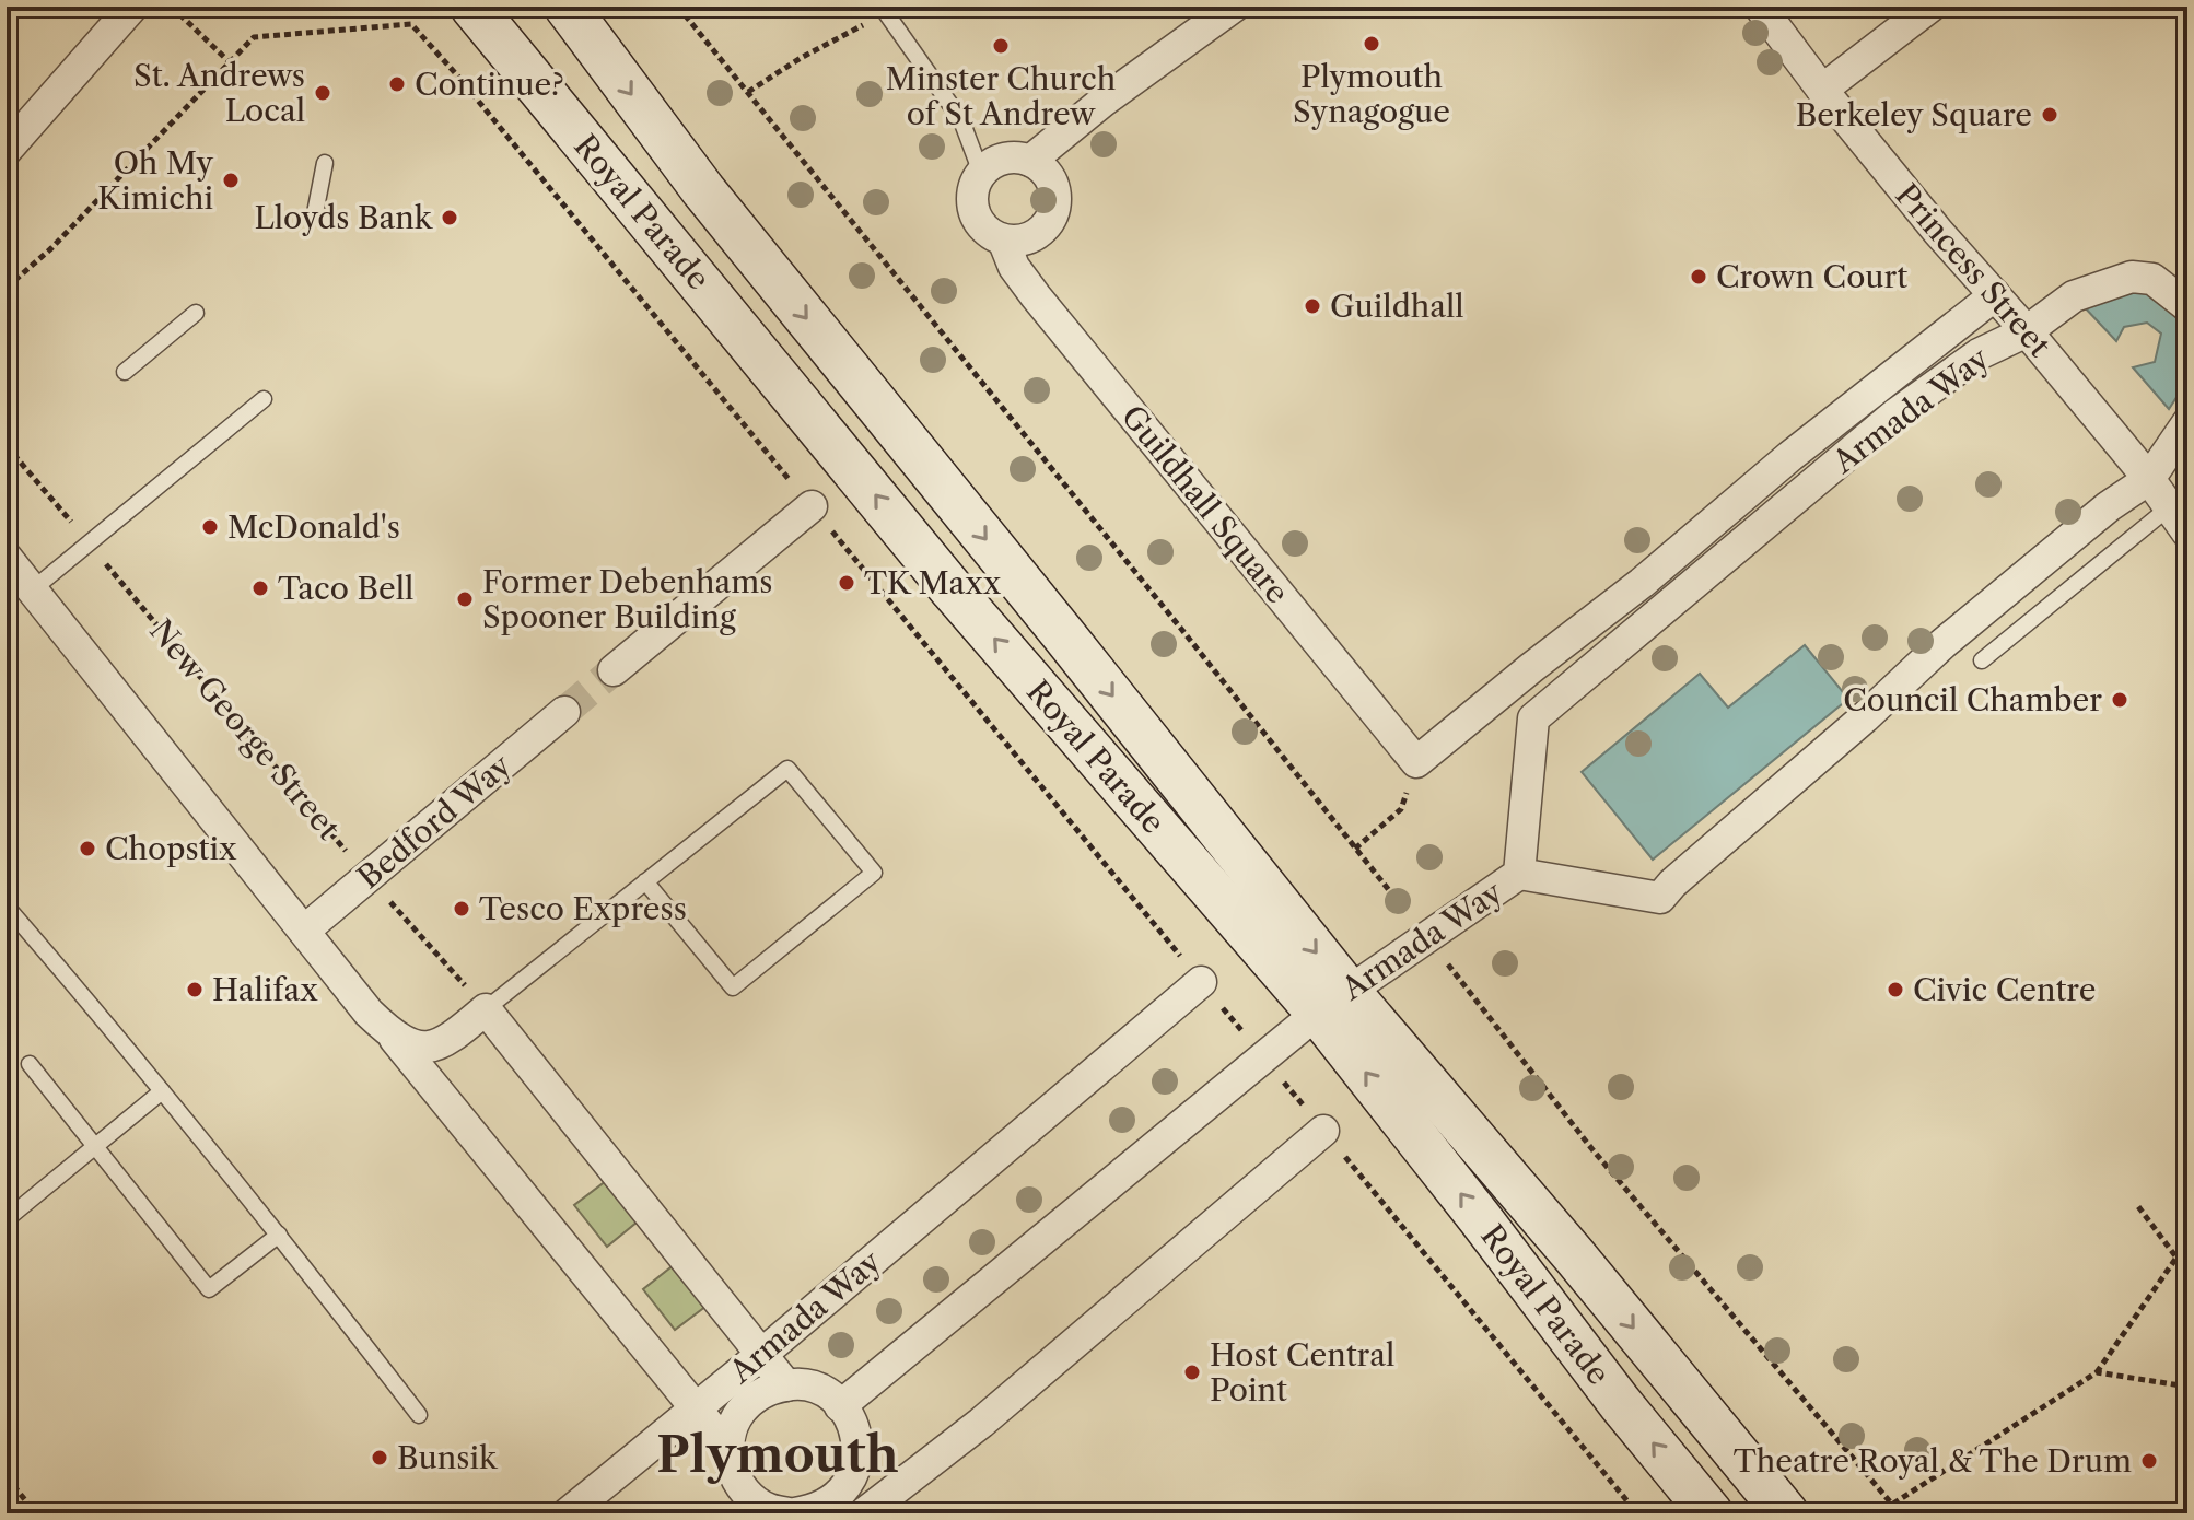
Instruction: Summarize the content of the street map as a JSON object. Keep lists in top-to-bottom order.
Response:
{
  "streets": {
    "street": [
      "Royal Parade",
      "Princess Street",
      "Armada Way",
      "Guildhall Square",
      "Bedford Way"
    ],
    "path": ["New George Street"]
  },
  "crossings": [
    ["Royal Parade", "Armada Way"],
    ["Princess Street", "Armada Way"],
    ["Armada Way", "Guildhall Square"],
    ["New George Street", "Bedford Way"]
  ],
  "districts": ["Plymouth"],
  "places": [
    "Plymouth Synagogue",
    "Minster Church of St Andrew",
    "Continue?",
    "St. Andrews Local",
    "Berkeley Square",
    "Oh My Kimichi",
    "Lloyds Bank",
    "Crown Court",
    "Guildhall",
    "McDonald's",
    "TK Maxx",
    "Taco Bell",
    "Former Debenhams Spooner Building",
    "Council Chamber",
    "Chopstix",
    "Tesco Express",
    "Halifax",
    "Civic Centre",
    "Host Central Point",
    "Bunsik",
    "Theatre Royal & The Drum"
  ]
}
